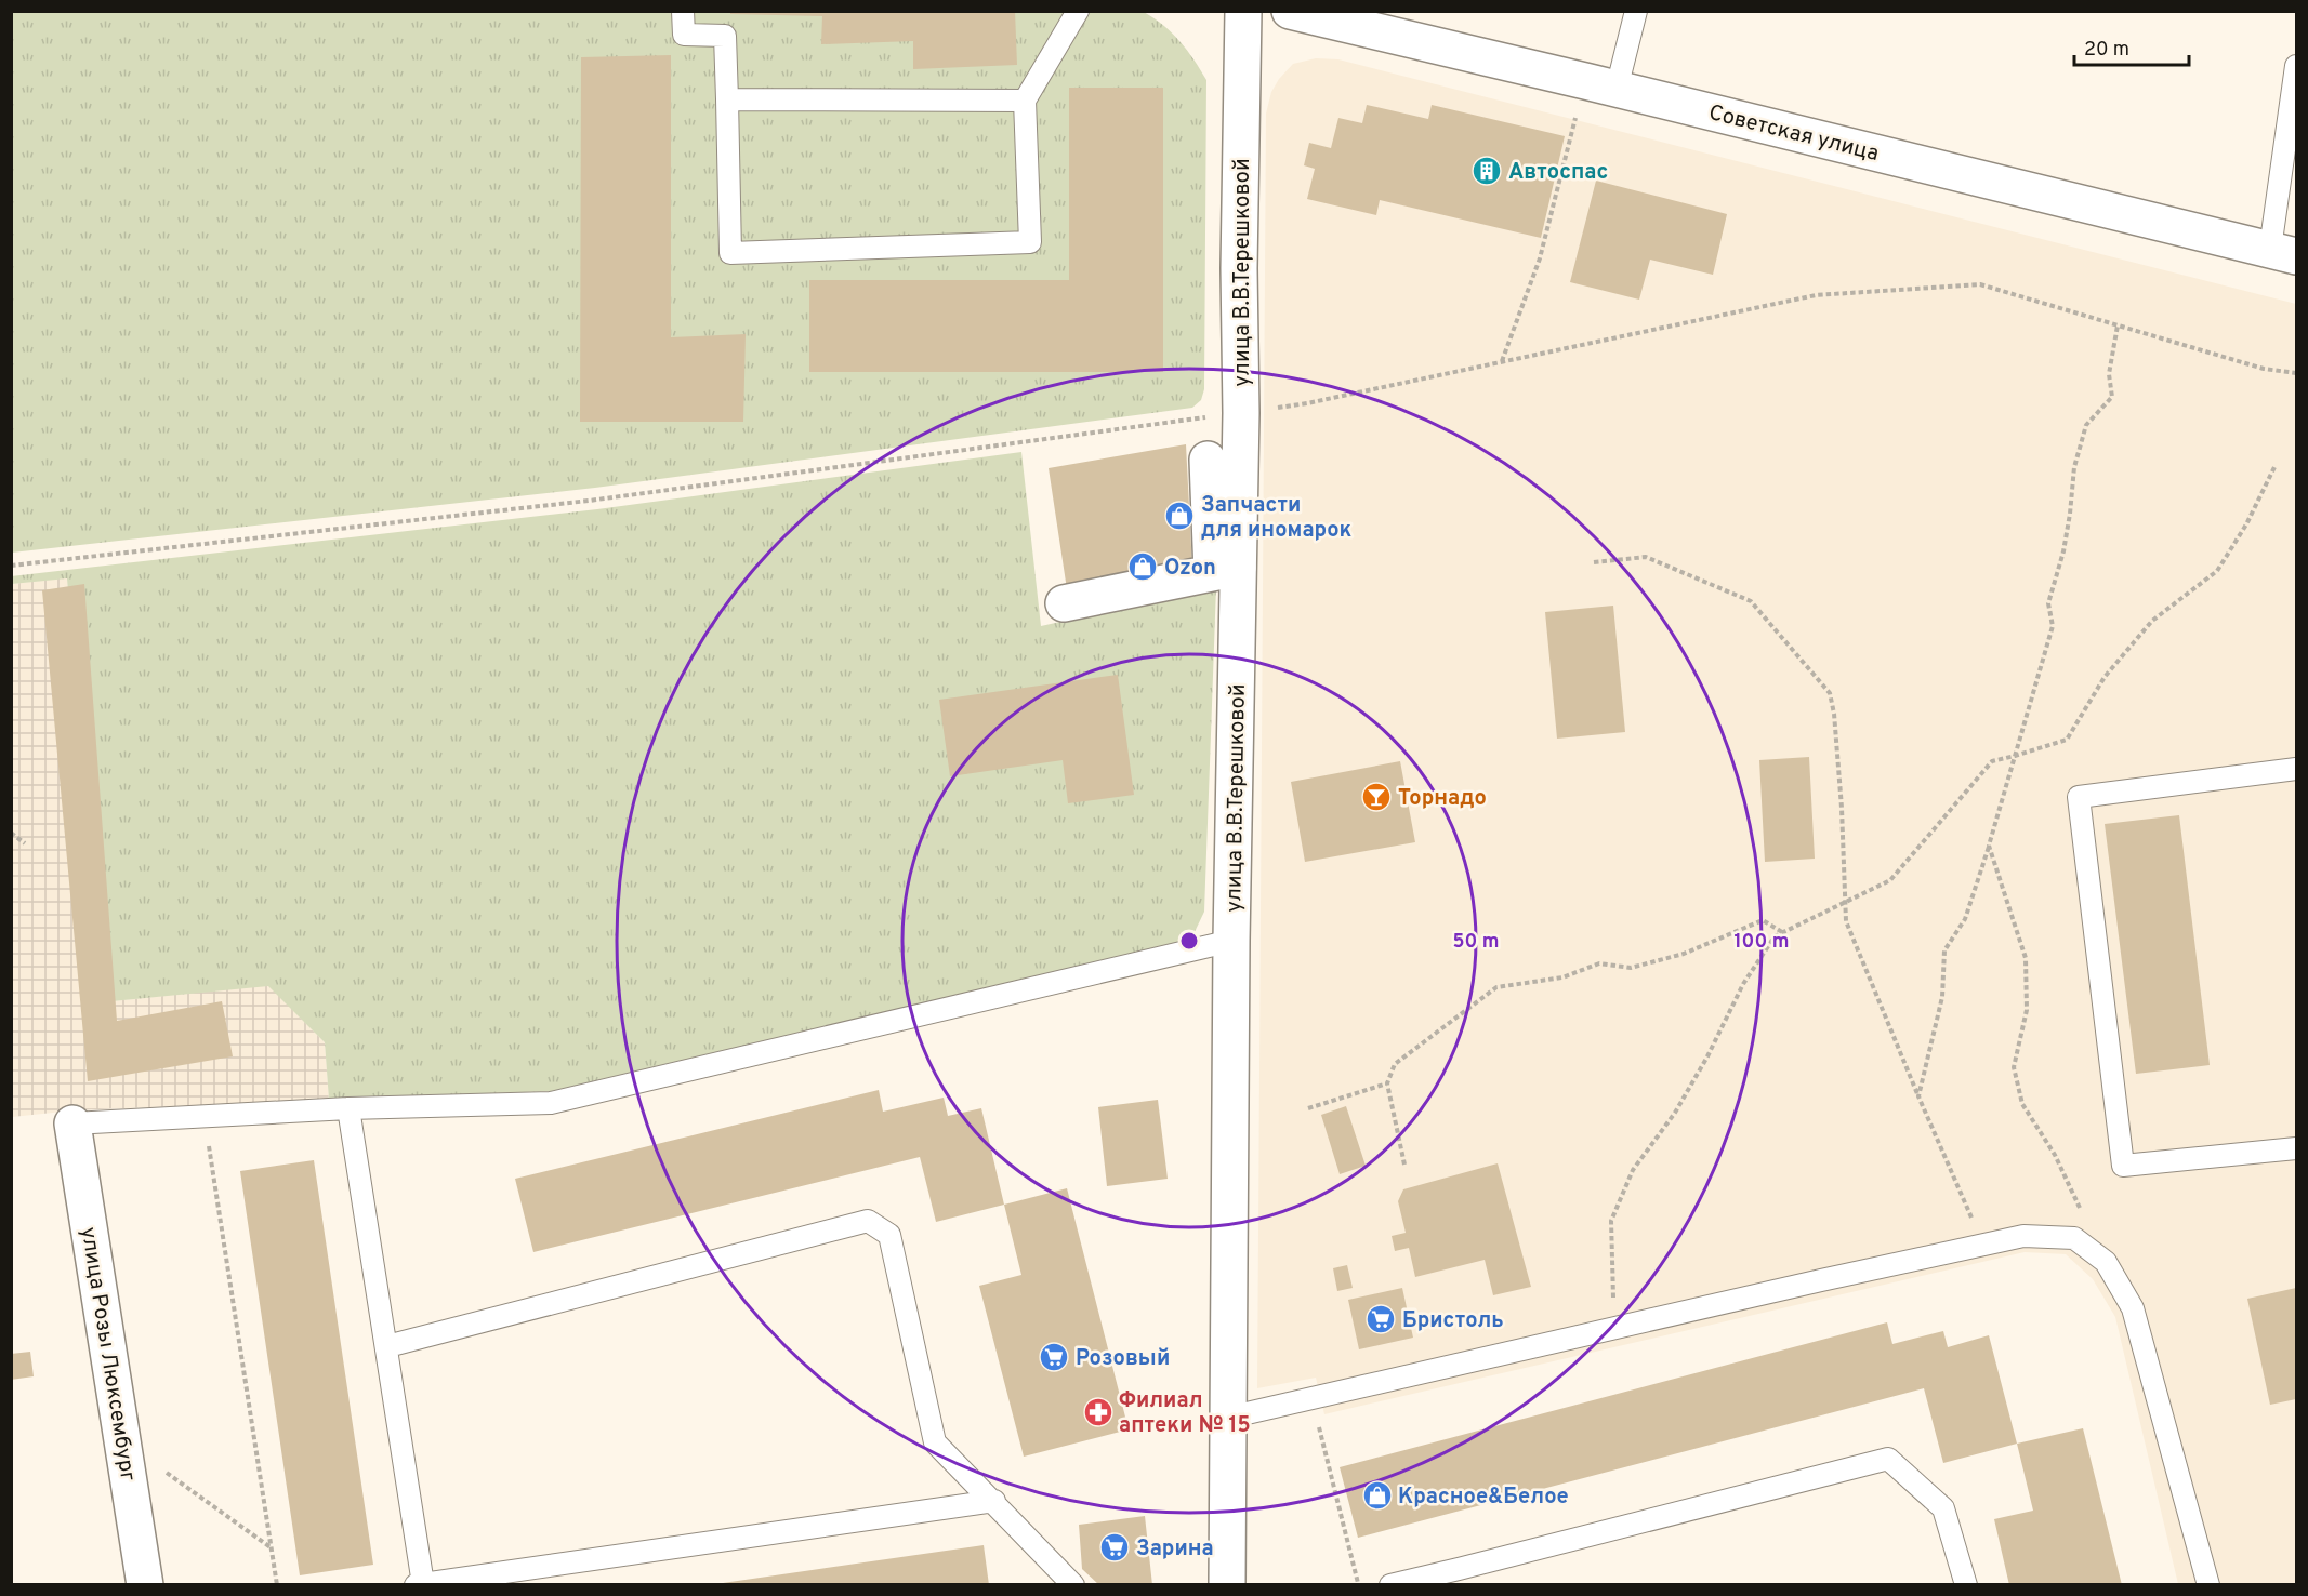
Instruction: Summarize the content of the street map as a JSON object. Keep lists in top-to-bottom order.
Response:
{
  "streets": {
    "street": ["Советская улица", "улица В.В.Терешковой", "улица Розы Люксембург"]
  },
  "places": {
    "building": ["Автоспас"],
    "shop": ["Запчасти для иномарок", "Ozon", "Красное&Белое"],
    "bar": ["Торнадо"],
    "supermarket": ["Бристоль", "Розовый", "Зарина"],
    "pharmacy": ["Филиал аптеки № 15"]
  },
  "scale_bar": "20 m",
  "rings": ["50 m", "100 m"]
}
